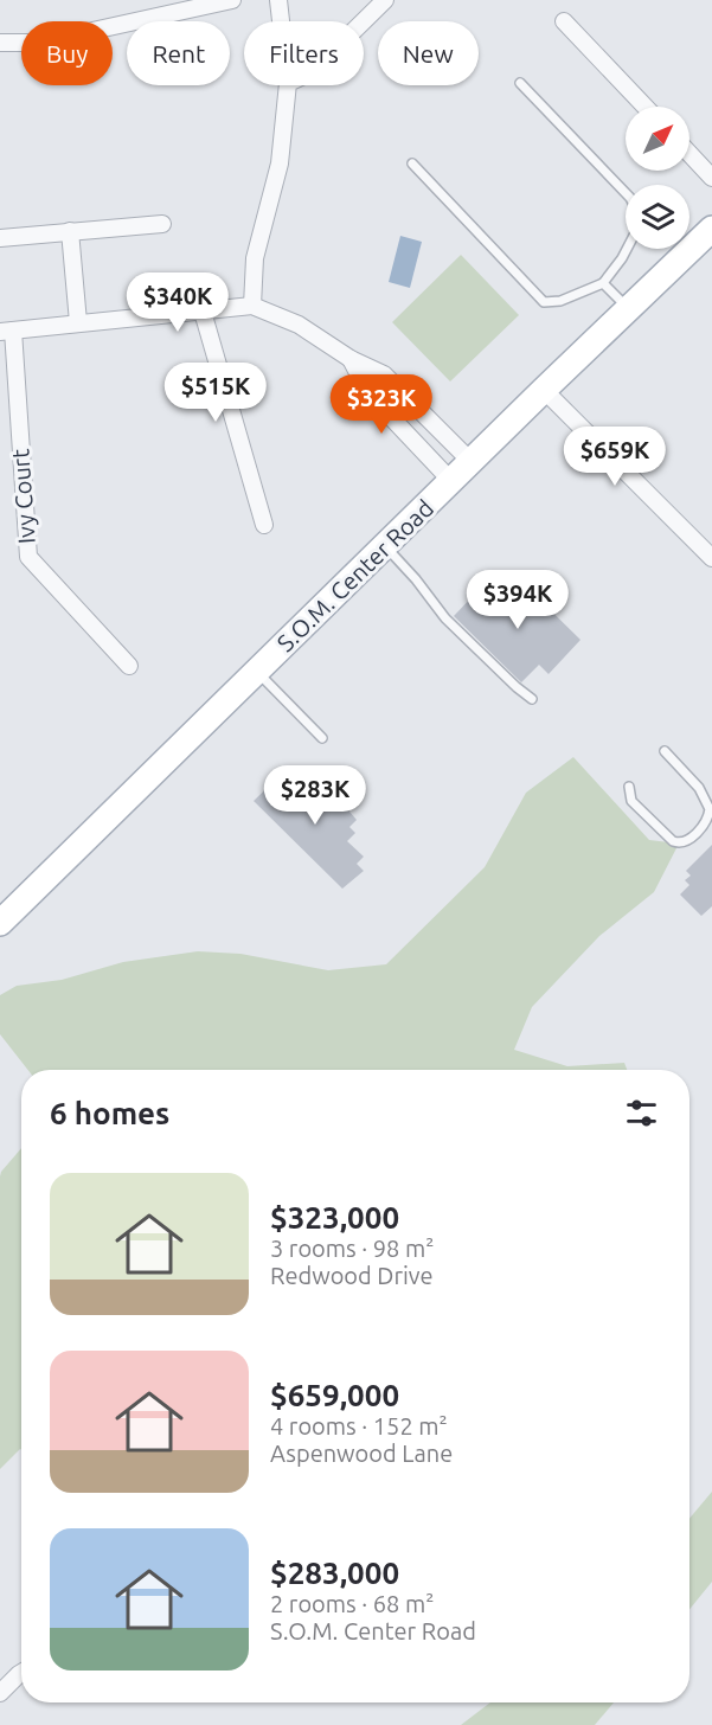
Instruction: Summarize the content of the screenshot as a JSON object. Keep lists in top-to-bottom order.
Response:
{
  "streets": {
    "main road": ["S.O.M. Center Road"],
    "street": ["Ivy Court"]
  },
  "north": "top right",
  "page": {
    "chip": [
      "Buy",
      "Rent",
      "Filters",
      "New"
    ],
    "price": [
      "$340K",
      "$515K",
      "$323K",
      "$659K",
      "$394K",
      "$283K"
    ],
    "heading": "6 homes",
    "list": [
      {
        "name": "$323,000",
        "note": "3 rooms · 98 m² · Redwood Drive"
      },
      {
        "name": "$659,000",
        "note": "4 rooms · 152 m² · Aspenwood Lane"
      },
      {
        "name": "$283,000",
        "note": "2 rooms · 68 m² · S.O.M. Center Road"
      }
    ]
  }
}
